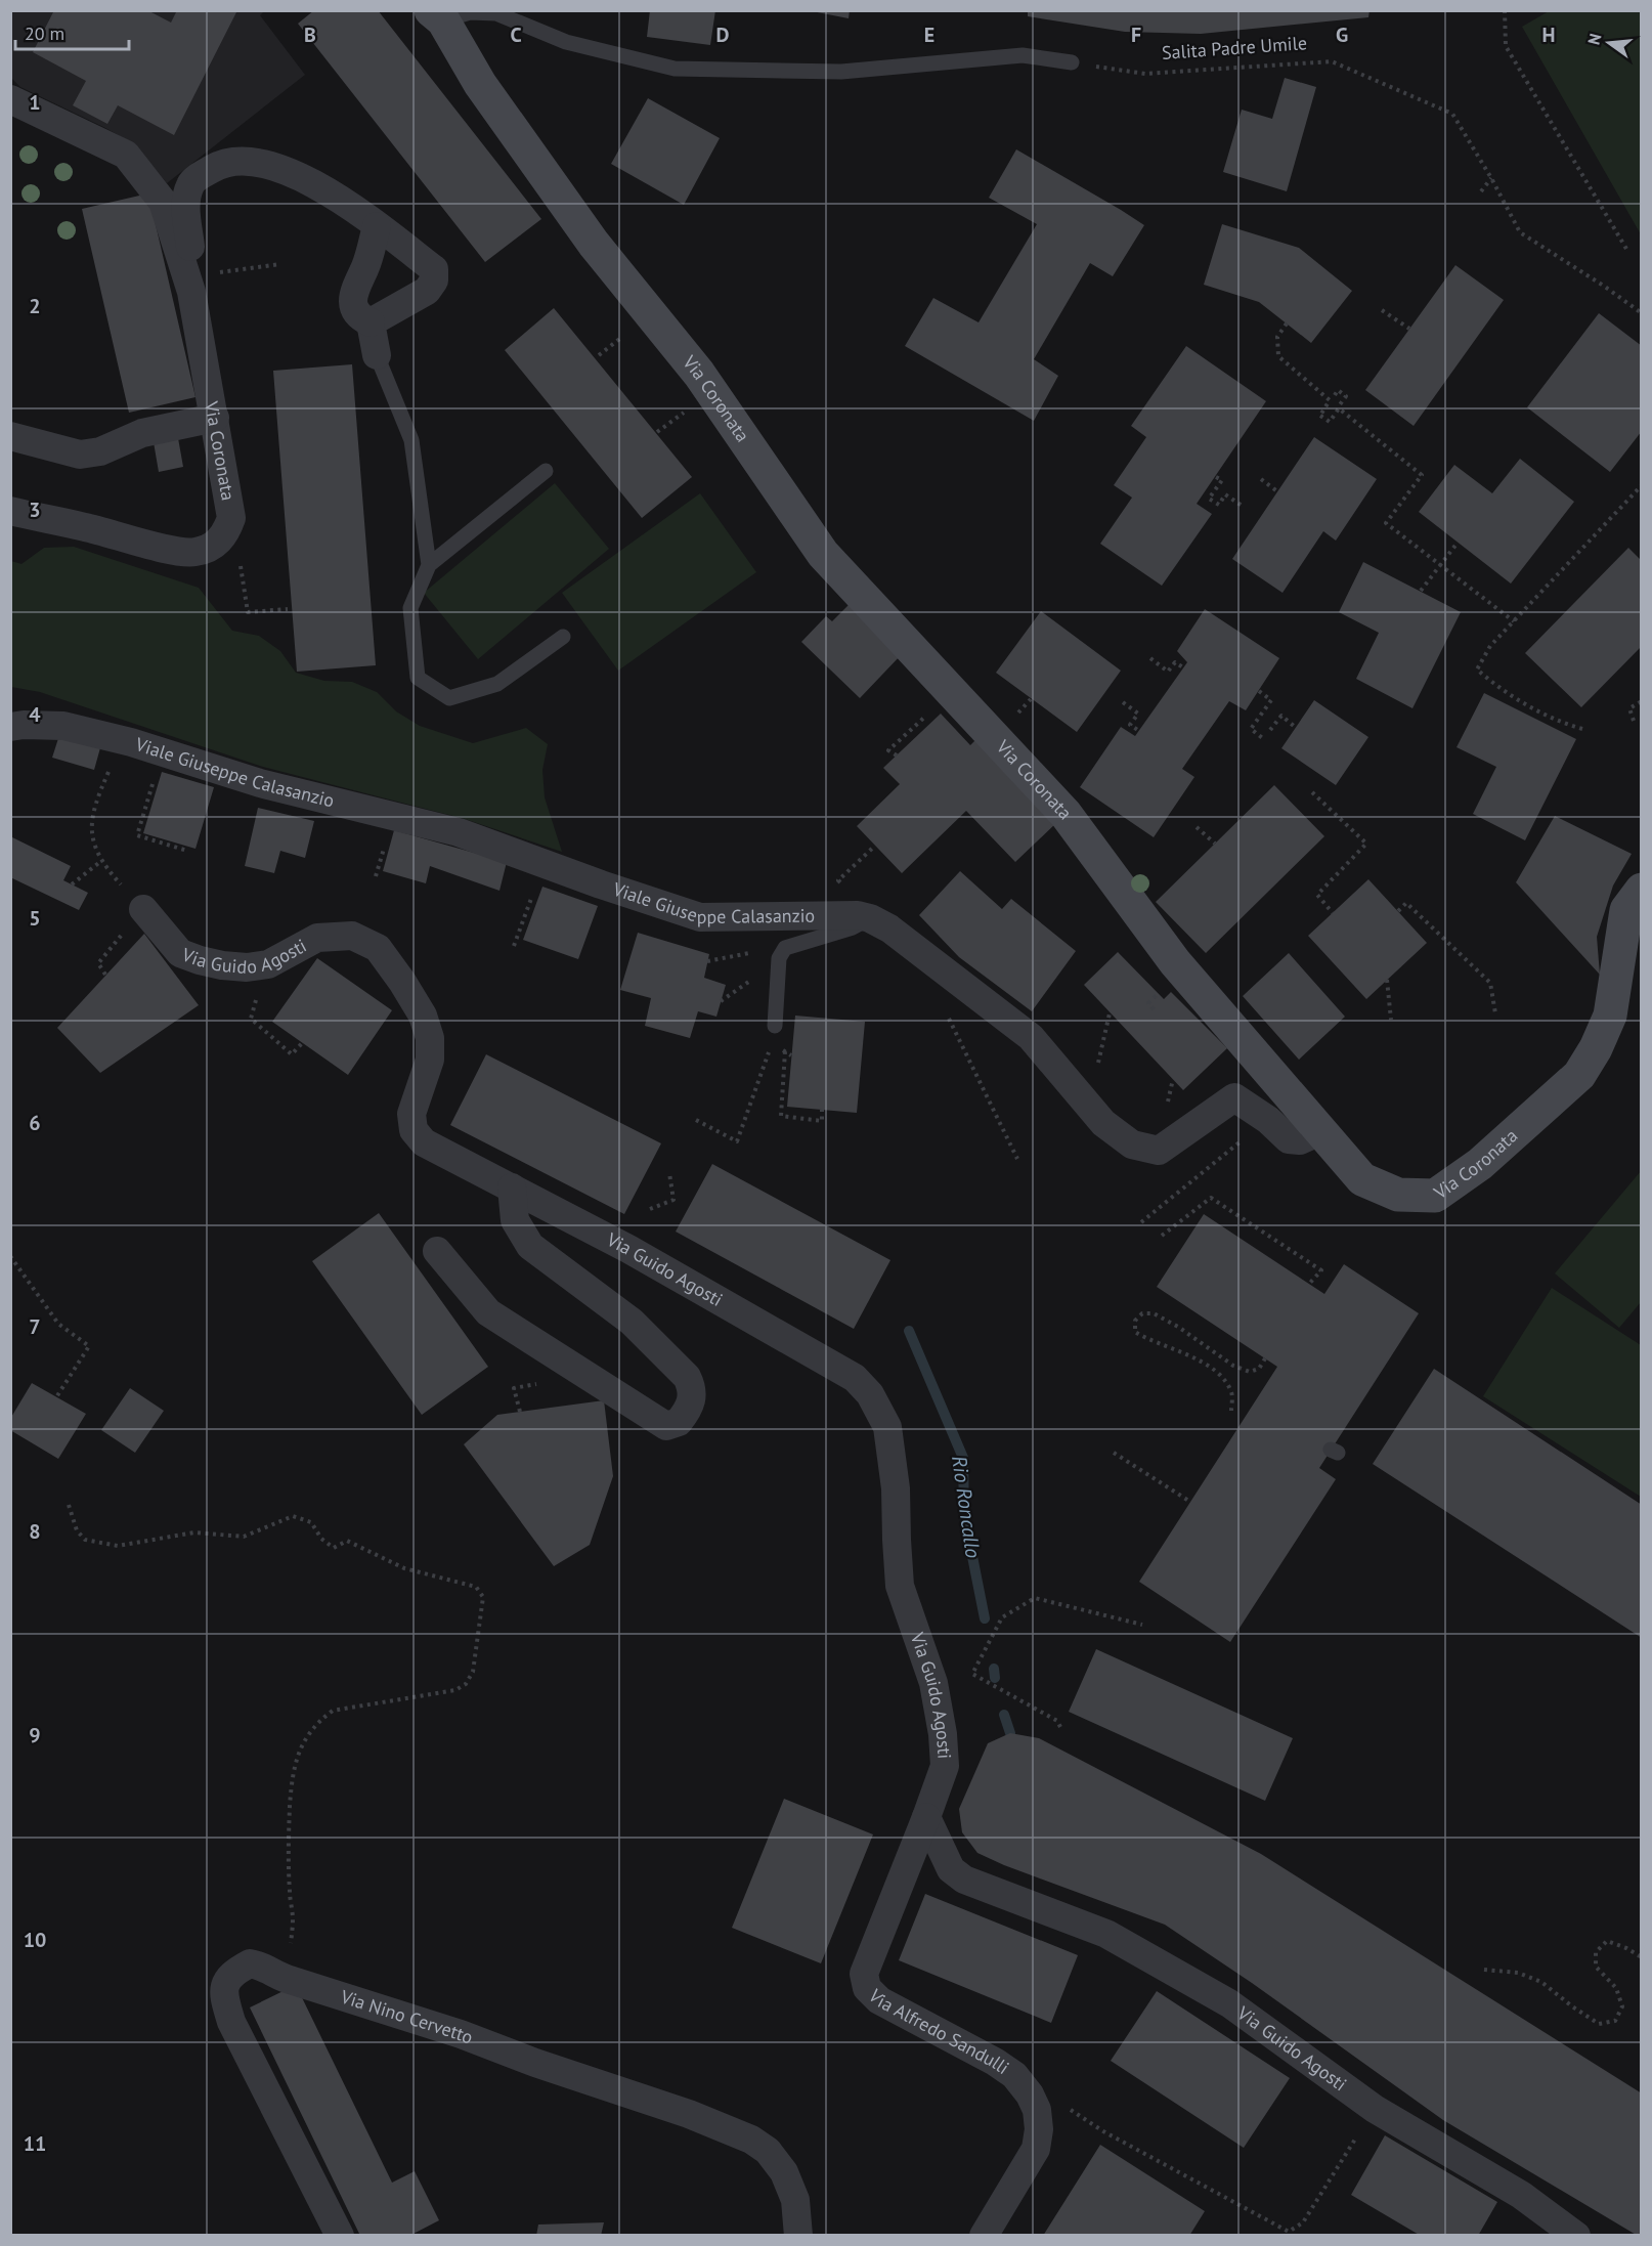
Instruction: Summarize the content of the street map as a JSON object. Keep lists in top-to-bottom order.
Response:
{
  "streets": {
    "street": [
      "Via Coronata",
      "Viale Giuseppe Calasanzio",
      "Via Guido Agosti",
      "Via Nino Cervetto",
      "Via Alfredo Sandulli"
    ],
    "path": ["Salita Padre Umile"]
  },
  "crossings": [
    ["Via Coronata", "Viale Giuseppe Calasanzio"],
    ["Via Guido Agosti", "Via Alfredo Sandulli"]
  ],
  "water": ["Rio Roncallo"],
  "scale_bar": "20 m",
  "north": "left",
  "grid": {
    "columns": [
      "B",
      "C",
      "D",
      "E",
      "F",
      "G",
      "H"
    ],
    "rows": [
      "1",
      "2",
      "3",
      "4",
      "5",
      "6",
      "7",
      "8",
      "9",
      "10",
      "11"
    ]
  }
}
